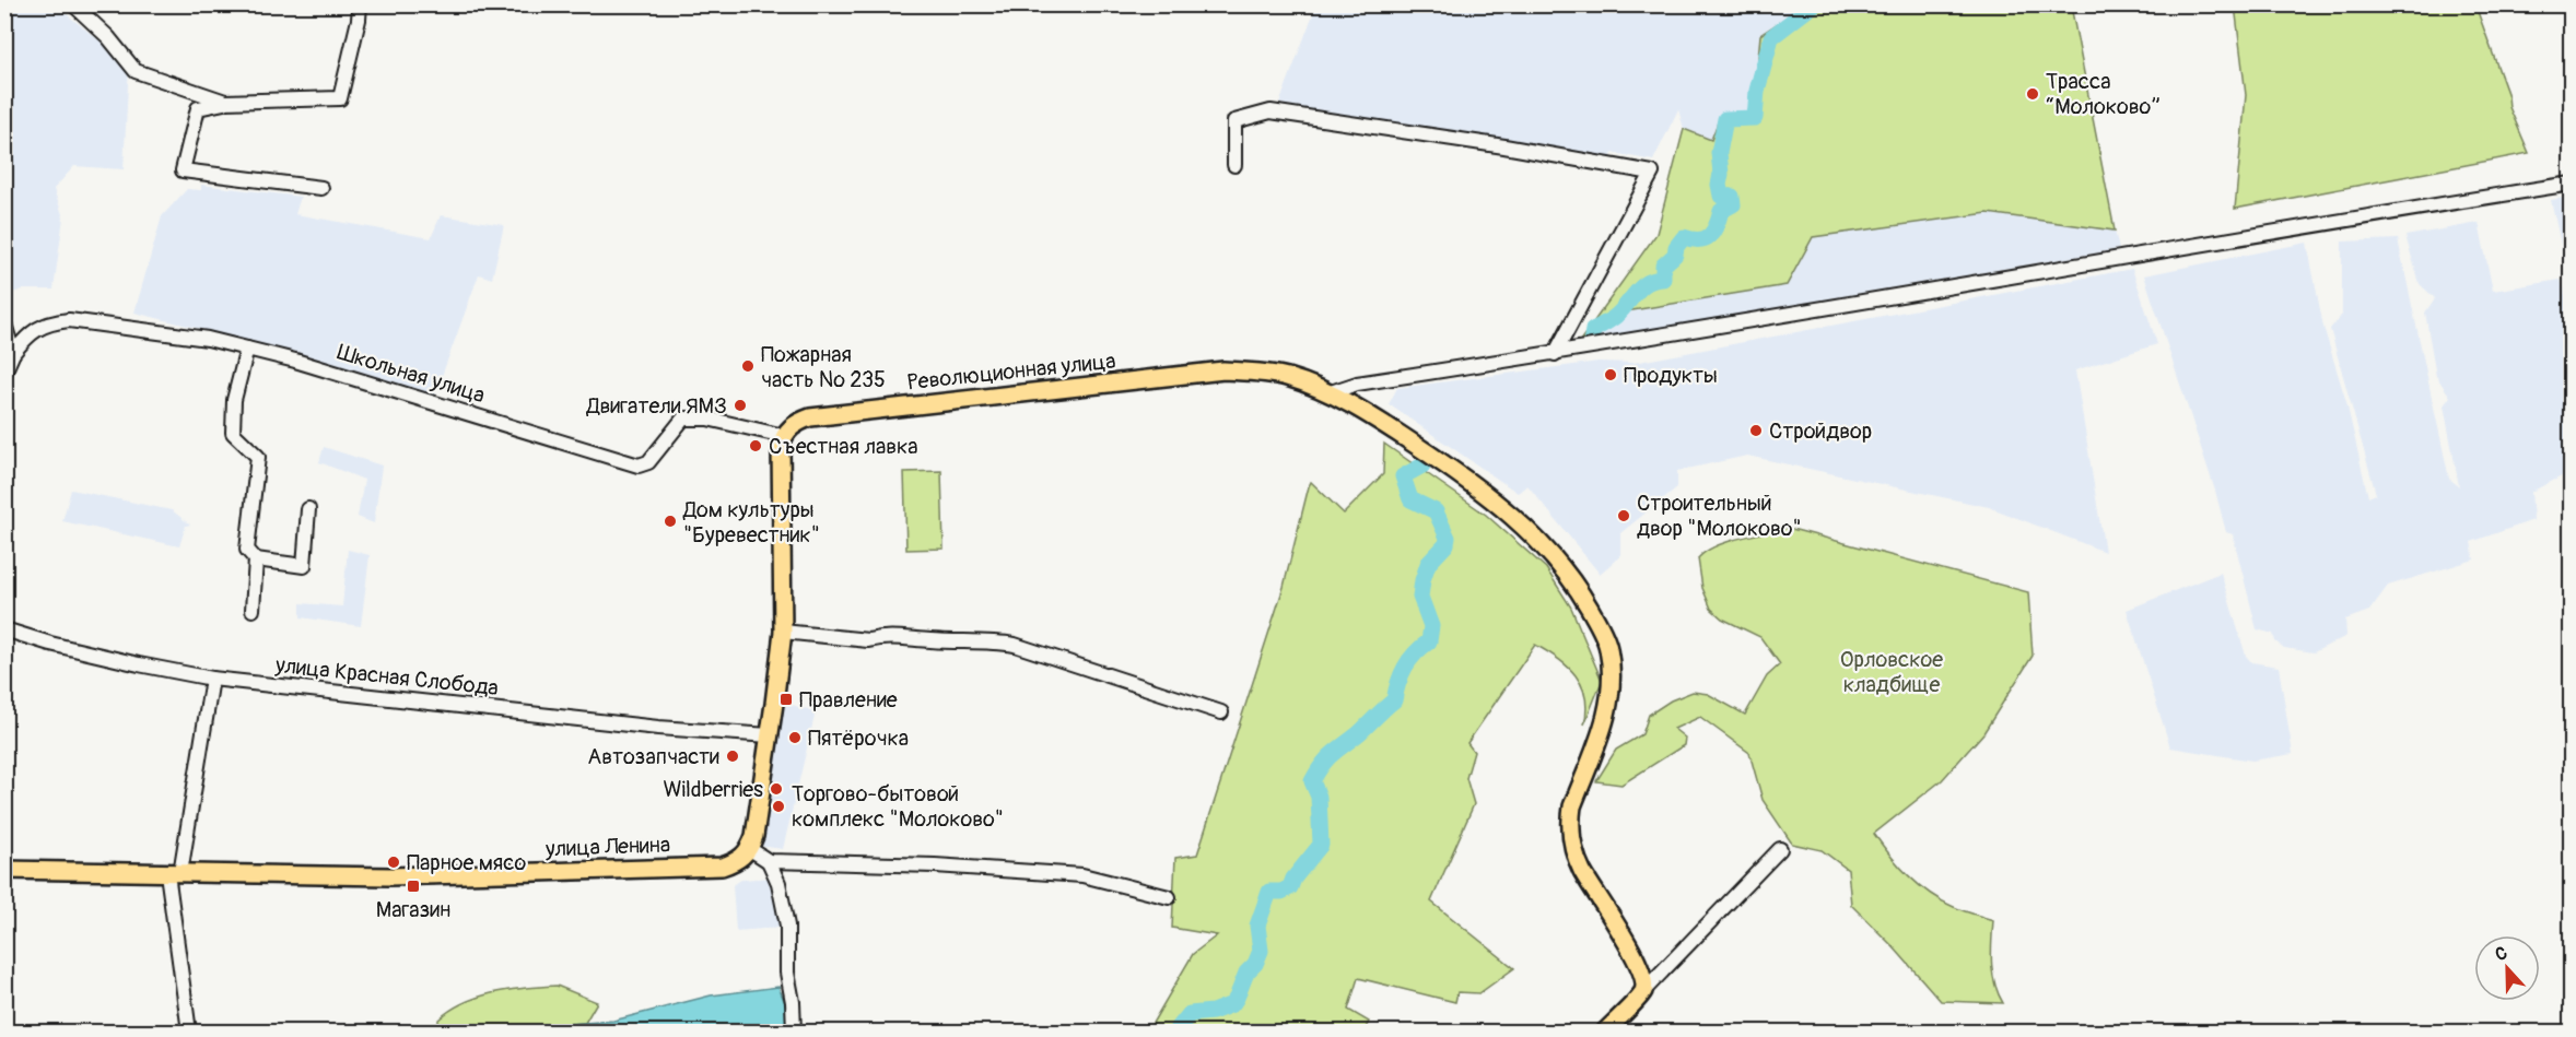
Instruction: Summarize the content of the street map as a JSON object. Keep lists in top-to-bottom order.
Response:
{
  "streets": {
    "main road": ["Революционная улица", "улица Ленина"],
    "street": ["Школьная улица", "улица Красная Слобода"]
  },
  "crossings": [
    ["Революционная улица", "Школьная улица"]
  ],
  "parks": ["Орловское кладбище"],
  "places": {
    "other": [
      "Трасса “Молоково”",
      "Пожарная часть № 235",
      "Продукты",
      "Двигатели ЯМЗ",
      "Стройдвор",
      "Съестная лавка",
      "Строительный двор \"Молоково\"",
      "Дом культуры \"Буревестник\"",
      "Пятёрочка",
      "Автозапчасти",
      "Wildberries",
      "Торгово-бытовой комплекс \"Молоково\"",
      "Парное мясо"
    ],
    "transit": ["Правление", "Магазин"]
  },
  "north": "top"
}
